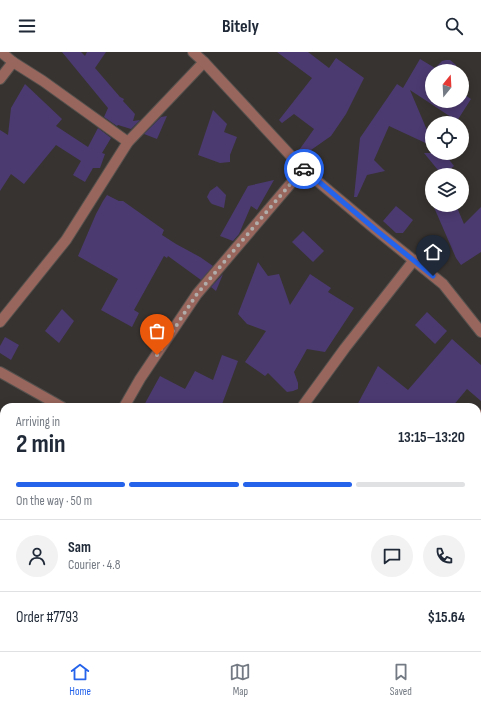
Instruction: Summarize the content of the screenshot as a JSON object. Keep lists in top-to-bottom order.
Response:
{
  "north": "top",
  "page": {
    "header": "Bitely",
    "heading": ["2 min", "Arriving in", "13:15–13:20"],
    "panel": [
      "Sam",
      "Courier · 4.8",
      "Order #7793",
      "$15.64"
    ],
    "bar": "On the way · 50 m",
    "tabs": ["Home", "Map", "Saved"]
  }
}
